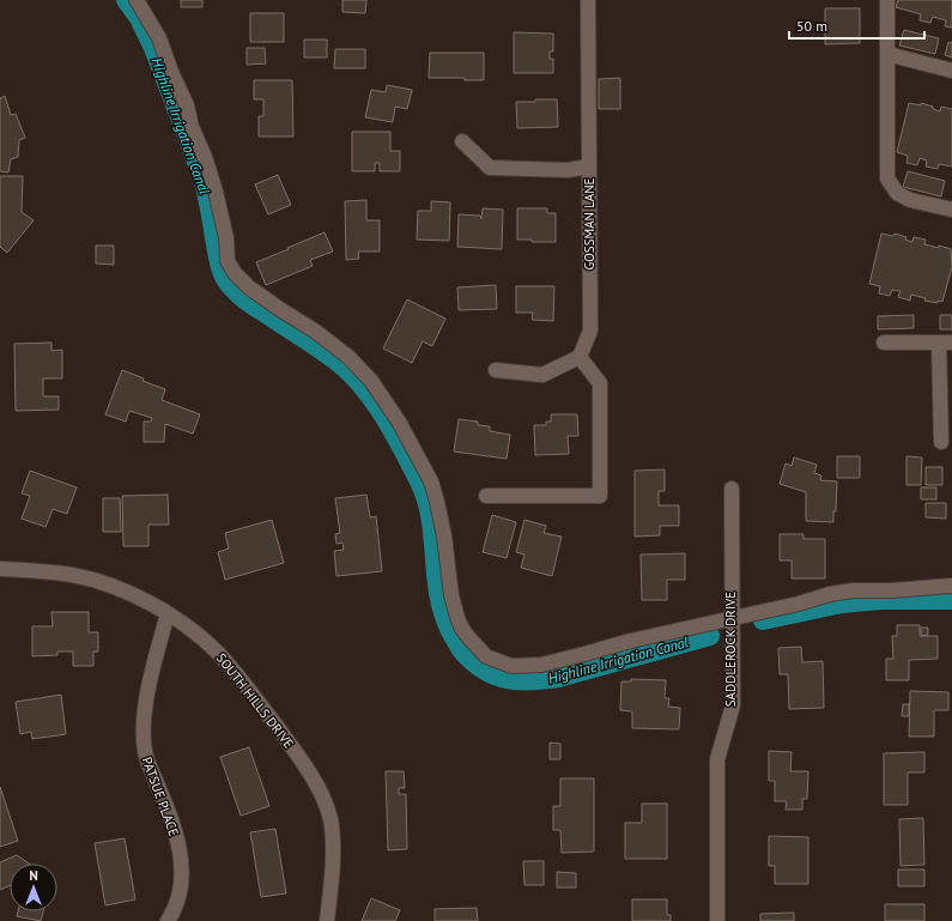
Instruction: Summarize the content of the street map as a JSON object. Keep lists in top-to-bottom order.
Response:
{
  "streets": {
    "street": [
      "GOSSMAN LANE",
      "SADDLEROCK DRIVE",
      "SOUTH HILLS DRIVE",
      "PATSUE PLACE"
    ]
  },
  "crossings": [
    ["SOUTH HILLS DRIVE", "PATSUE PLACE"]
  ],
  "water": ["Highline Irrigation Canal"],
  "scale_bar": "50 m",
  "north": "top"
}
